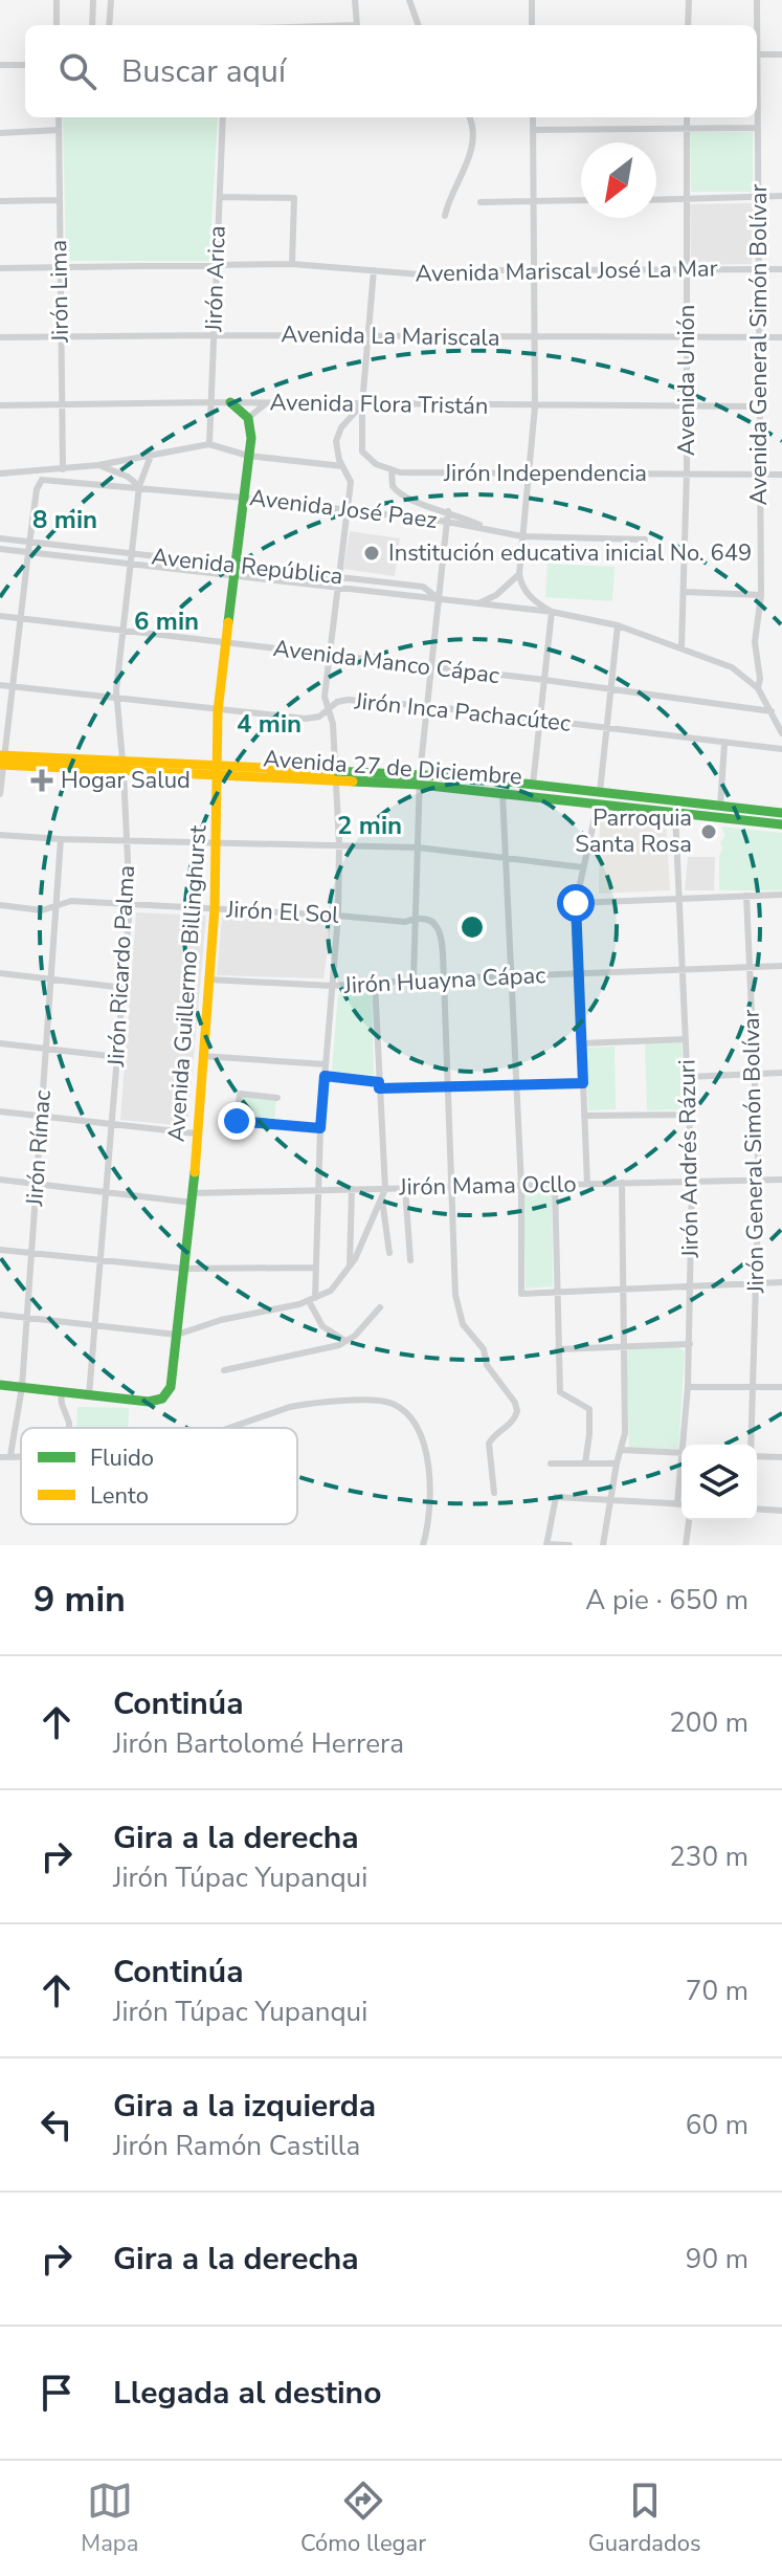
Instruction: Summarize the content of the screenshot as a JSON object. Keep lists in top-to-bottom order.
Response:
{
  "streets": {
    "street": [
      "Avenida Mariscal José La Mar",
      "Jirón Arica",
      "Jirón Lima",
      "Avenida La Mariscala",
      "Avenida General Simón Bolívar",
      "Avenida Unión",
      "Avenida Flora Tristán",
      "Jirón Independencia",
      "Avenida José Paez",
      "Avenida República",
      "Avenida Manco Cápac",
      "Jirón Inca Pachacútec",
      "Avenida 27 de Diciembre",
      "Jirón El Sol",
      "Jirón Ricardo Palma",
      "Jirón Huayna Cápac",
      "Avenida Guillermo Billinghurst",
      "Jirón Rímac",
      "Jirón General Simón Bolívar",
      "Jirón Andrés Rázuri",
      "Jirón Mama Ocllo"
    ]
  },
  "crossings": [
    ["Avenida Mariscal José La Mar", "Jirón Arica"],
    ["Avenida Mariscal José La Mar", "Jirón Lima"],
    ["Avenida Mariscal José La Mar", "Avenida General Simón Bolívar"],
    ["Avenida Mariscal José La Mar", "Avenida Unión"],
    ["Jirón Arica", "Avenida La Mariscala"],
    ["Jirón Arica", "Avenida Flora Tristán"],
    ["Jirón Lima", "Avenida La Mariscala"],
    ["Jirón Lima", "Avenida Flora Tristán"],
    ["Avenida La Mariscala", "Avenida General Simón Bolívar"],
    ["Avenida La Mariscala", "Avenida Unión"],
    ["Avenida General Simón Bolívar", "Avenida Flora Tristán"],
    ["Avenida General Simón Bolívar", "Jirón Independencia"],
    ["Avenida General Simón Bolívar", "Avenida República"],
    ["Avenida Unión", "Avenida Flora Tristán"],
    ["Avenida Unión", "Jirón Independencia"],
    ["Avenida Unión", "Avenida República"],
    ["Avenida José Paez", "Jirón Ricardo Palma"],
    ["Avenida José Paez", "Avenida Guillermo Billinghurst"],
    ["Avenida República", "Avenida Manco Cápac"],
    ["Avenida República", "Jirón Ricardo Palma"],
    ["Avenida República", "Avenida Guillermo Billinghurst"],
    ["Avenida Manco Cápac", "Jirón Ricardo Palma"],
    ["Avenida Manco Cápac", "Avenida Guillermo Billinghurst"],
    ["Jirón Inca Pachacútec", "Jirón Ricardo Palma"],
    ["Jirón Inca Pachacútec", "Avenida Guillermo Billinghurst"],
    ["Avenida 27 de Diciembre", "Jirón Ricardo Palma"],
    ["Avenida 27 de Diciembre", "Avenida Guillermo Billinghurst"],
    ["Avenida 27 de Diciembre", "Jirón Andrés Rázuri"],
    ["Jirón El Sol", "Jirón Ricardo Palma"],
    ["Jirón El Sol", "Avenida Guillermo Billinghurst"],
    ["Jirón El Sol", "Jirón Rímac"],
    ["Jirón Ricardo Palma", "Avenida Guillermo Billinghurst"],
    ["Jirón Ricardo Palma", "Jirón Mama Ocllo"],
    ["Jirón Huayna Cápac", "Avenida Guillermo Billinghurst"],
    ["Jirón Huayna Cápac", "Jirón General Simón Bolívar"],
    ["Jirón Huayna Cápac", "Jirón Andrés Rázuri"],
    ["Avenida Guillermo Billinghurst", "Jirón Mama Ocllo"],
    ["Jirón Rímac", "Jirón Mama Ocllo"],
    ["Jirón General Simón Bolívar", "Jirón Mama Ocllo"],
    ["Jirón Andrés Rázuri", "Jirón Mama Ocllo"]
  ],
  "places": {
    "other": ["Institución educativa inicial No. 649", "Parroquia Santa Rosa"],
    "health": ["Hogar Salud"]
  },
  "legend": ["Fluido", "Lento"],
  "north": "bottom left",
  "page": {
    "search": "Buscar aquí",
    "heading": ["9 min", "A pie · 650 m"],
    "list": [
      ["Continúa", "Jirón Bartolomé Herrera", "200 m"],
      ["Gira a la derecha", "Jirón Túpac Yupanqui", "230 m"],
      ["Continúa", "Jirón Túpac Yupanqui", "70 m"],
      ["Gira a la izquierda", "Jirón Ramón Castilla", "60 m"],
      ["Gira a la derecha", "90 m"],
      "Llegada al destino"
    ],
    "nav": ["Mapa", "Cómo llegar", "Guardados"]
  },
  "rings": [
    "8 min",
    "6 min",
    "4 min",
    "2 min"
  ]
}
